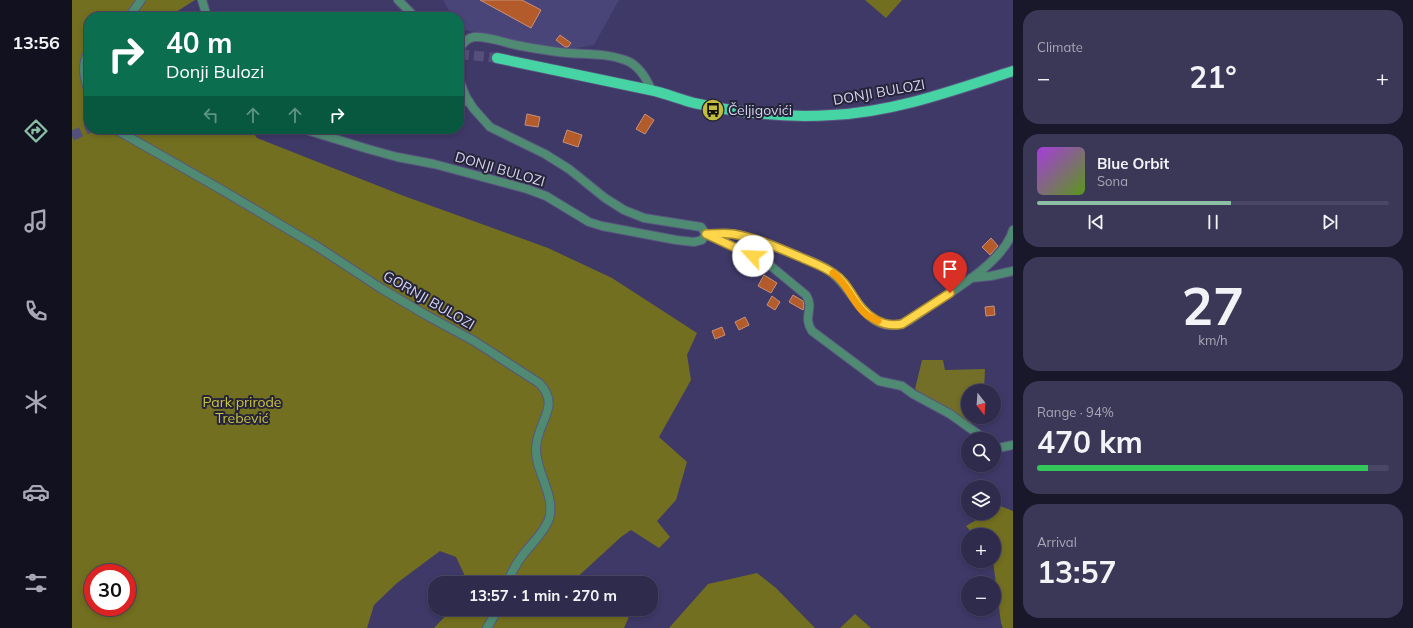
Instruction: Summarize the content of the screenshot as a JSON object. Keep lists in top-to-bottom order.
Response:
{
  "streets": {
    "main road": ["DONJI BULOZI"],
    "street": ["GORNJI BULOZI"]
  },
  "parks": ["Park prirode Trebević"],
  "places": {
    "bus stop": ["Čeljigovići"]
  },
  "north": "bottom",
  "page": {
    "tabs": "13:56",
    "tile": [
      "Climate",
      ["27", "km/h"],
      ["Range · 94%", "470 km"],
      ["Arrival", "13:57"]
    ],
    "turn": ["40 m", "Donji Bulozi"],
    "heat": ["−", "21°", "+"],
    "song": ["Blue Orbit", "Sona"],
    "map_buttons": ["+", "−"],
    "limit": "30",
    "trip": "13:57 · 1 min · 270 m"
  }
}
